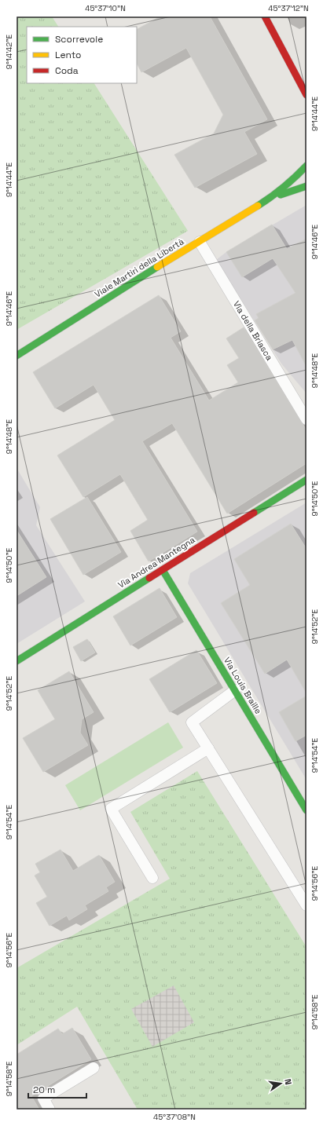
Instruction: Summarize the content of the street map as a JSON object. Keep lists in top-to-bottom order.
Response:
{
  "streets": {
    "street": ["Viale Martiri della Libertà", "Via Andrea Mantegna", "Via Louis Braille"],
    "lane": ["Via della Briasca"]
  },
  "crossings": [
    ["Viale Martiri della Libertà", "Via della Briasca"],
    ["Via Andrea Mantegna", "Via Louis Braille"]
  ],
  "legend": ["Scorrevole", "Lento", "Coda"],
  "scale_bar": "20 m",
  "north": "right",
  "coordinates": [
    "45°37'10\"N",
    "45°37'12\"N",
    "9°14'42\"E",
    "9°14'44\"E",
    "9°14'46\"E",
    "9°14'48\"E",
    "9°14'50\"E",
    "9°14'52\"E",
    "9°14'54\"E",
    "9°14'56\"E",
    "9°14'58\"E",
    "45°37'08\"N"
  ]
}
